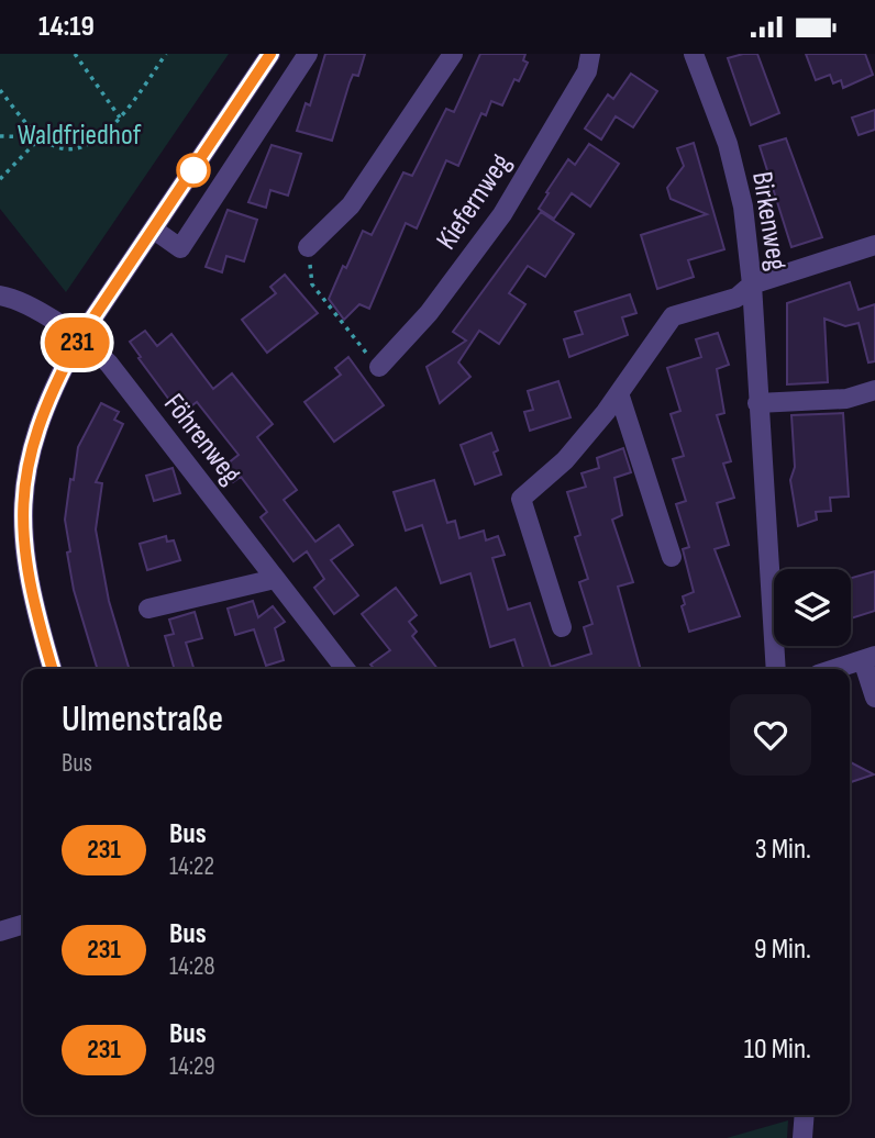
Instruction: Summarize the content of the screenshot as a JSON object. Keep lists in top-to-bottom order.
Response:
{
  "streets": {
    "street": ["Kiefernweg", "Birkenweg", "Föhrenweg"]
  },
  "parks": ["Waldfriedhof"],
  "lines": ["bus line 231"],
  "page": {
    "status": "14:19",
    "on_map": "231",
    "heading": ["Ulmenstraße", "Bus"],
    "list": [
      {
        "mark": "231",
        "name": "Bus",
        "note": "14:22",
        "value": "3 Min."
      },
      {
        "mark": "231",
        "name": "Bus",
        "note": "14:28",
        "value": "9 Min."
      },
      {
        "mark": "231",
        "name": "Bus",
        "note": "14:29",
        "value": "10 Min."
      }
    ]
  }
}
